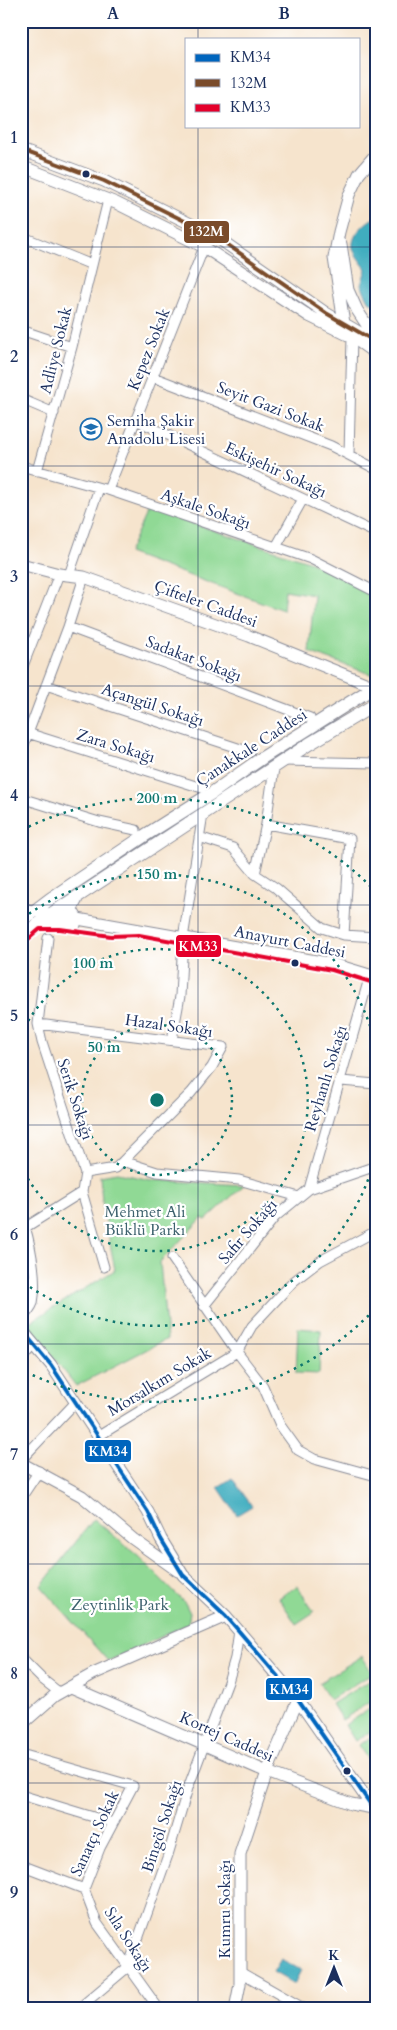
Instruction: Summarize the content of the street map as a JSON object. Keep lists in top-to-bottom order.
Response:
{
  "streets": {
    "main road": ["Çanakkale Caddesi"],
    "street": [
      "Kepez Sokak",
      "Adliye Sokak",
      "Seyit Gazi Sokak",
      "Eskişehir Sokağı",
      "Aşkale Sokağı",
      "Çifteler Caddesi",
      "Sadakat Sokağı",
      "Açangül Sokağı",
      "Zara Sokağı",
      "Anayurt Caddesi",
      "Hazal Sokağı",
      "Reyhanlı Sokağı",
      "Serik Sokağı",
      "Safir Sokağı",
      "Morsalkım Sokak",
      "Kortej Caddesi",
      "Bingöl Sokağı",
      "Sanatçı Sokak",
      "Kumru Sokağı",
      "Sıla Sokağı"
    ]
  },
  "crossings": [
    ["Kepez Sokak", "Seyit Gazi Sokak"],
    ["Kepez Sokak", "Eskişehir Sokağı"],
    ["Kepez Sokak", "Aşkale Sokağı"],
    ["Kepez Sokak", "Çifteler Caddesi"],
    ["Adliye Sokak", "Aşkale Sokağı"],
    ["Çifteler Caddesi", "Çanakkale Caddesi"],
    ["Çanakkale Caddesi", "Anayurt Caddesi"],
    ["Anayurt Caddesi", "Reyhanlı Sokağı"],
    ["Hazal Sokağı", "Serik Sokağı"],
    ["Reyhanlı Sokağı", "Safir Sokağı"],
    ["Kortej Caddesi", "Bingöl Sokağı"],
    ["Kortej Caddesi", "Kumru Sokağı"],
    ["Bingöl Sokağı", "Sıla Sokağı"],
    ["Sanatçı Sokak", "Sıla Sokağı"]
  ],
  "parks": ["Mehmet Ali Büklü Parkı", "Zeytinlik Park"],
  "places": {
    "school or university": ["Semiha Şakir Anadolu Lisesi"]
  },
  "lines": ["transit line 132M", "transit line KM33", "transit line KM34"],
  "legend": ["KM34", "132M", "KM33"],
  "north": "top",
  "grid": {
    "columns": ["A", "B"],
    "rows": [
      "1",
      "2",
      "3",
      "4",
      "5",
      "6",
      "7",
      "8",
      "9"
    ]
  },
  "rings": [
    "200 m",
    "150 m",
    "100 m",
    "50 m"
  ]
}
